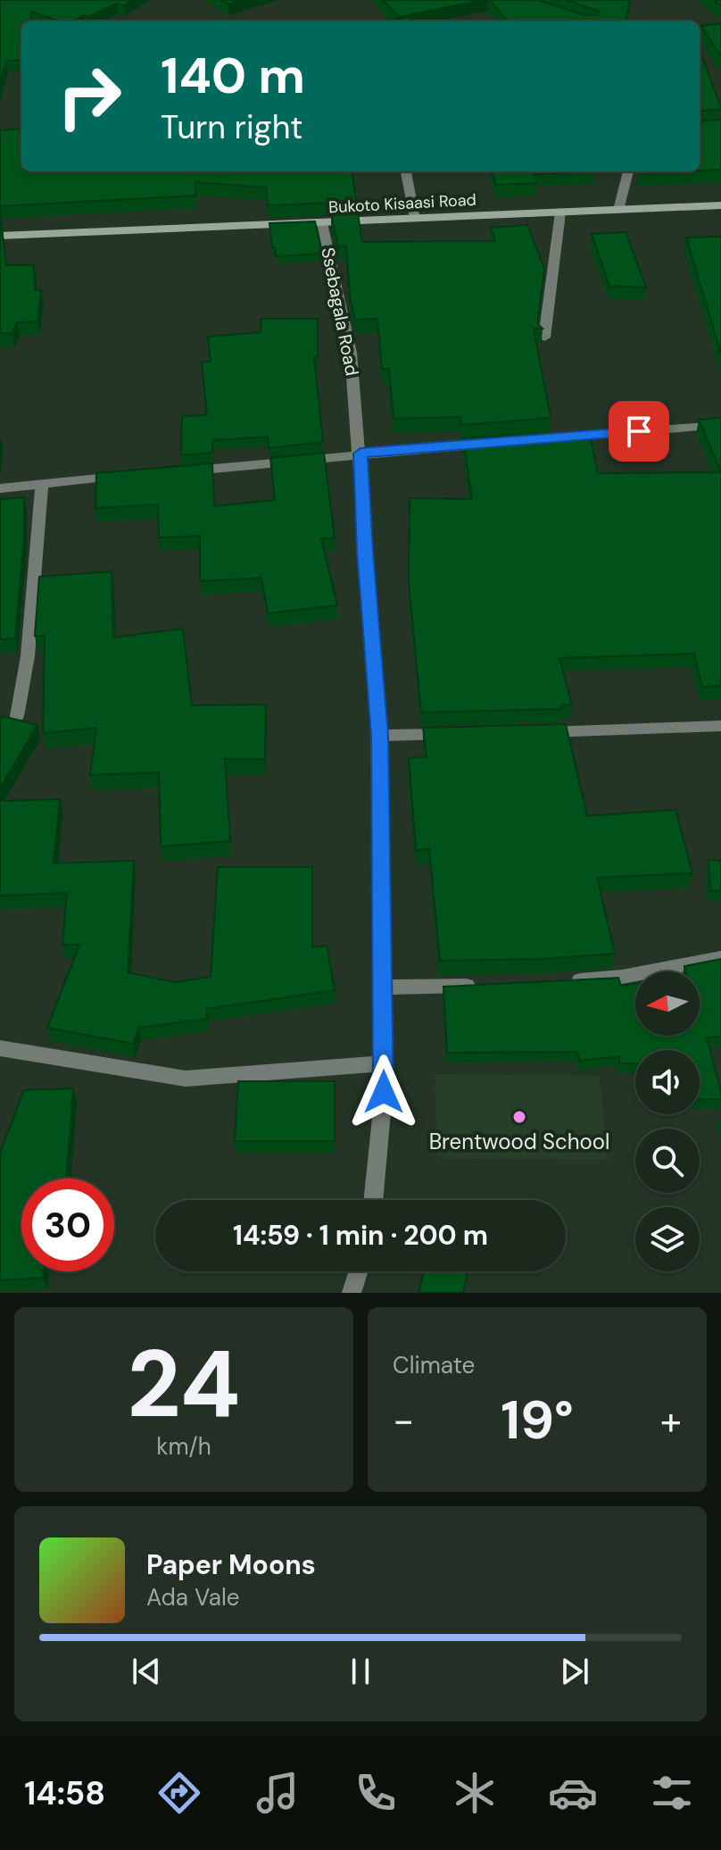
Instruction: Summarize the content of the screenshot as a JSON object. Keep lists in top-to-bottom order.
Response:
{
  "streets": {
    "main road": ["Bukoto Kisaasi Road"],
    "street": ["Ssebagala Road"]
  },
  "crossings": [
    ["Bukoto Kisaasi Road", "Ssebagala Road"]
  ],
  "places": ["Brentwood School"],
  "north": "left",
  "page": {
    "turn": ["140 m", "Turn right"],
    "limit": "30",
    "trip": "14:59 · 1 min · 200 m",
    "tile": [
      ["24", "km/h"],
      "Climate"
    ],
    "heat": ["−", "19°", "+"],
    "song": ["Paper Moons", "Ada Vale"],
    "tabs": "14:58"
  }
}
